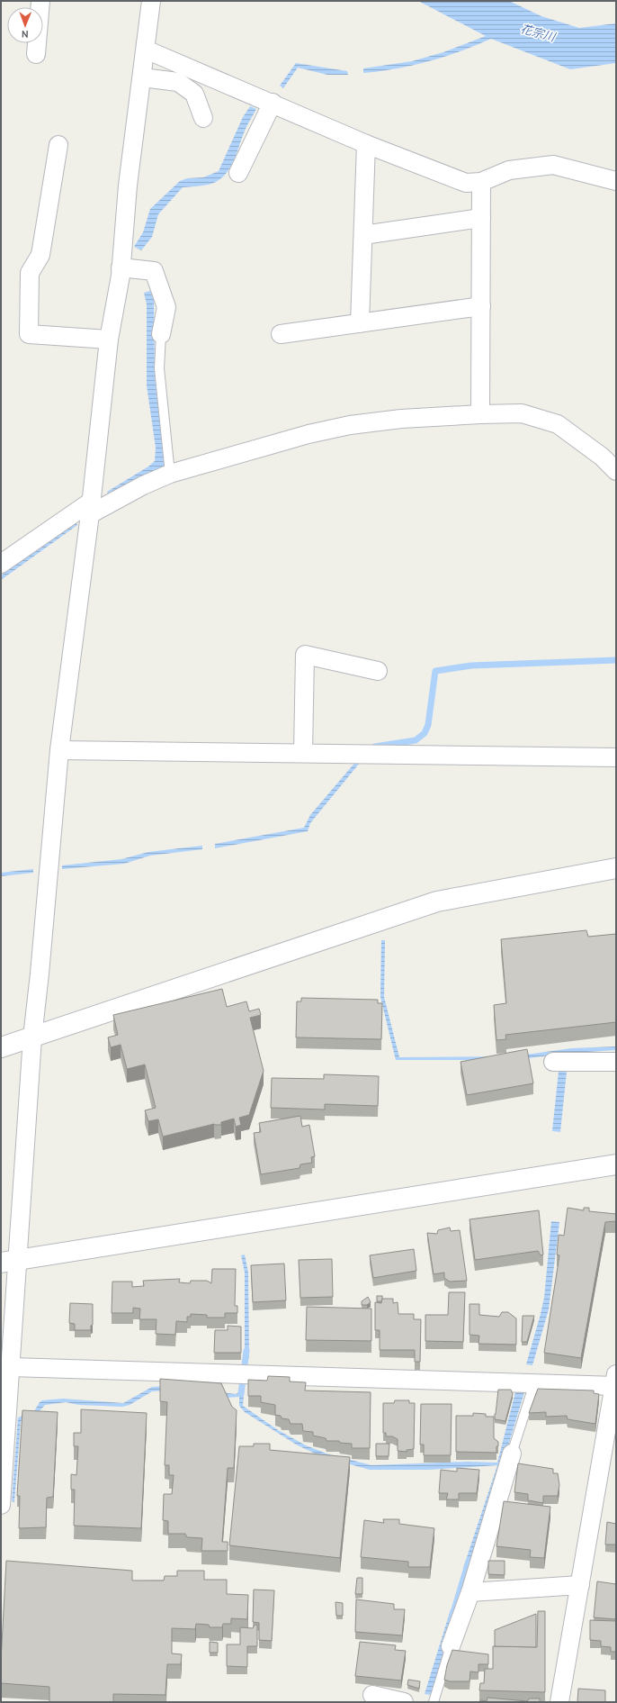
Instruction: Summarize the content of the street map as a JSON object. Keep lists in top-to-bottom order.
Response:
{
  "water": ["花宗川"],
  "north": "bottom"
}
